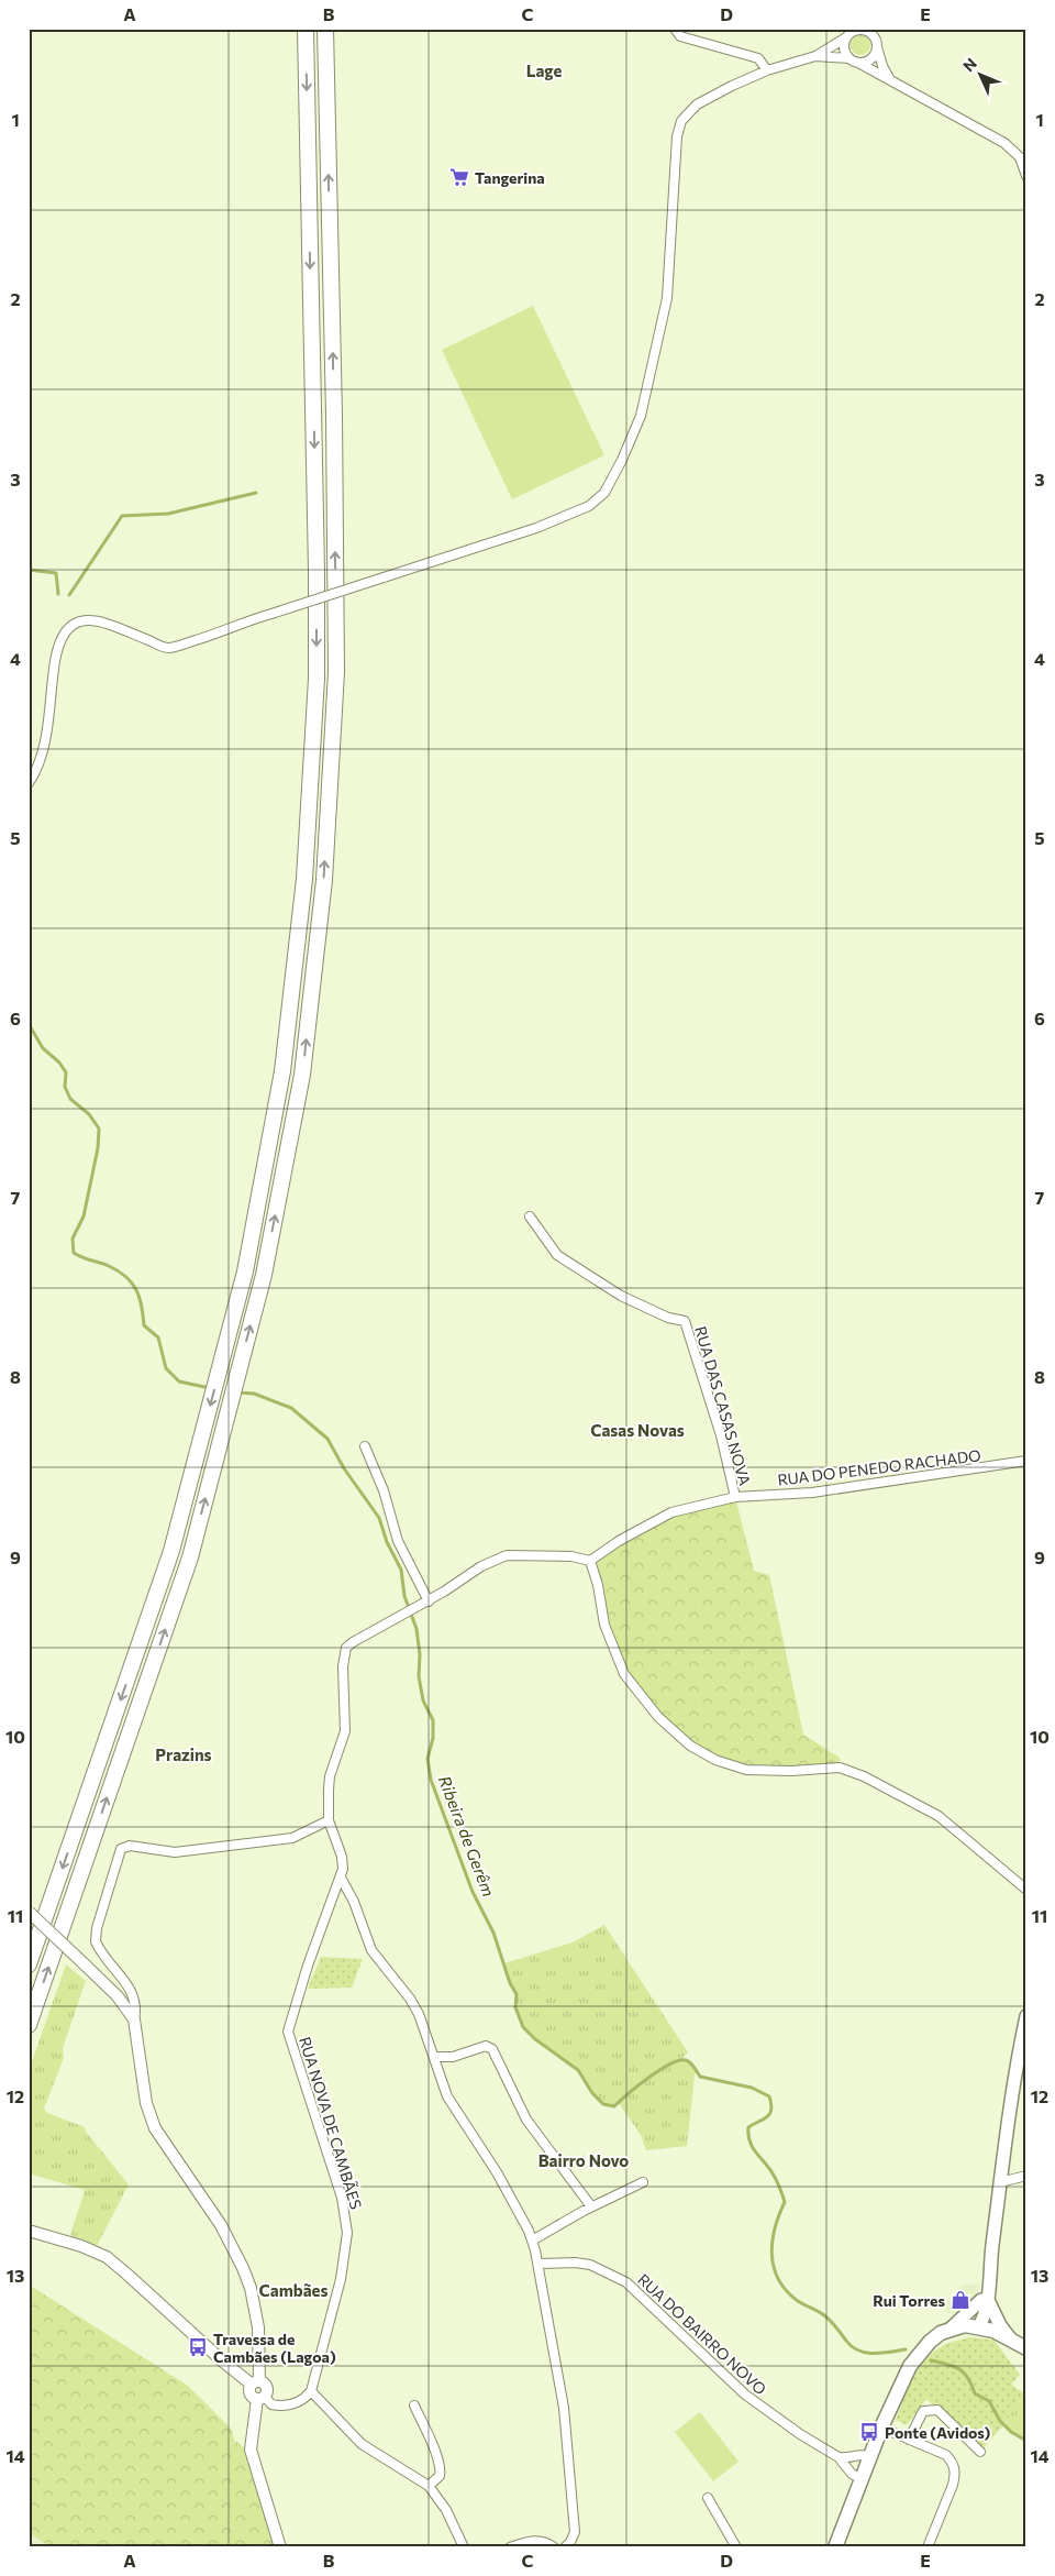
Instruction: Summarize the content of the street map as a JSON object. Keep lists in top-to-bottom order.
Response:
{
  "streets": {
    "street": [
      "RUA DAS CASAS NOVA",
      "RUA DO PENEDO RACHADO",
      "RUA NOVA DE CAMBÃES",
      "RUA DO BAIRRO NOVO"
    ]
  },
  "crossings": [
    ["RUA DAS CASAS NOVA", "RUA DO PENEDO RACHADO"]
  ],
  "districts": [
    "Lage",
    "Casas Novas",
    "Prazins",
    "Bairro Novo",
    "Cambães"
  ],
  "water": ["Ribeira de Gerêm"],
  "places": {
    "supermarket": ["Tangerina"],
    "shop": ["Rui Torres"],
    "bus stop": ["Travessa de Cambães (Lagoa)", "Ponte (Avidos)"]
  },
  "north": "top left",
  "grid": {
    "columns": [
      "A",
      "B",
      "C",
      "D",
      "E"
    ],
    "rows": [
      "1",
      "2",
      "3",
      "4",
      "5",
      "6",
      "7",
      "8",
      "9",
      "10",
      "11",
      "12",
      "13",
      "14"
    ]
  }
}
